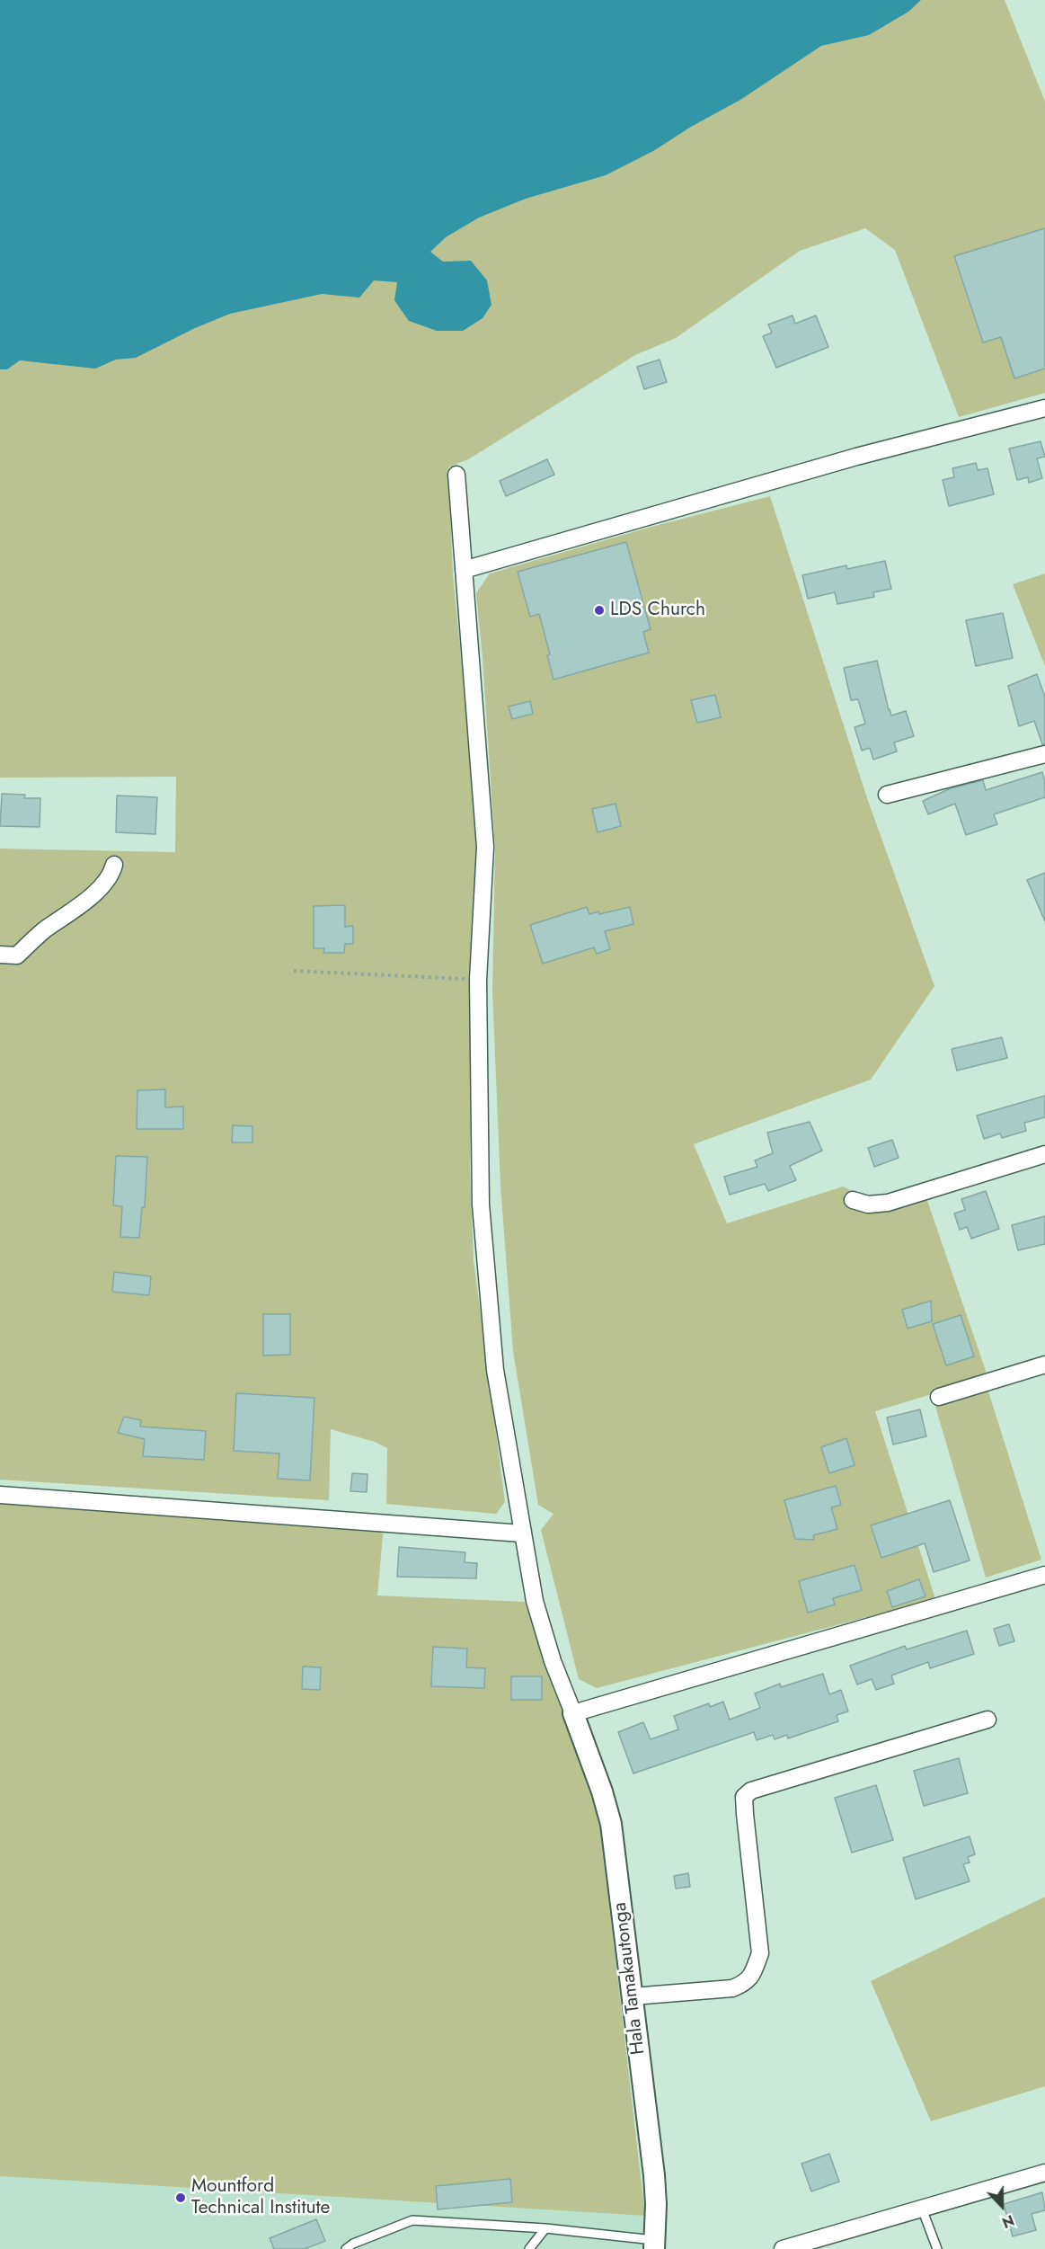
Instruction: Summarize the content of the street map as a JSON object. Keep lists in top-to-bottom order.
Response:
{
  "streets": {
    "street": ["Hala Tamakautonga"]
  },
  "places": ["LDS Church", "Mountford Technical Institute"],
  "north": "bottom"
}
